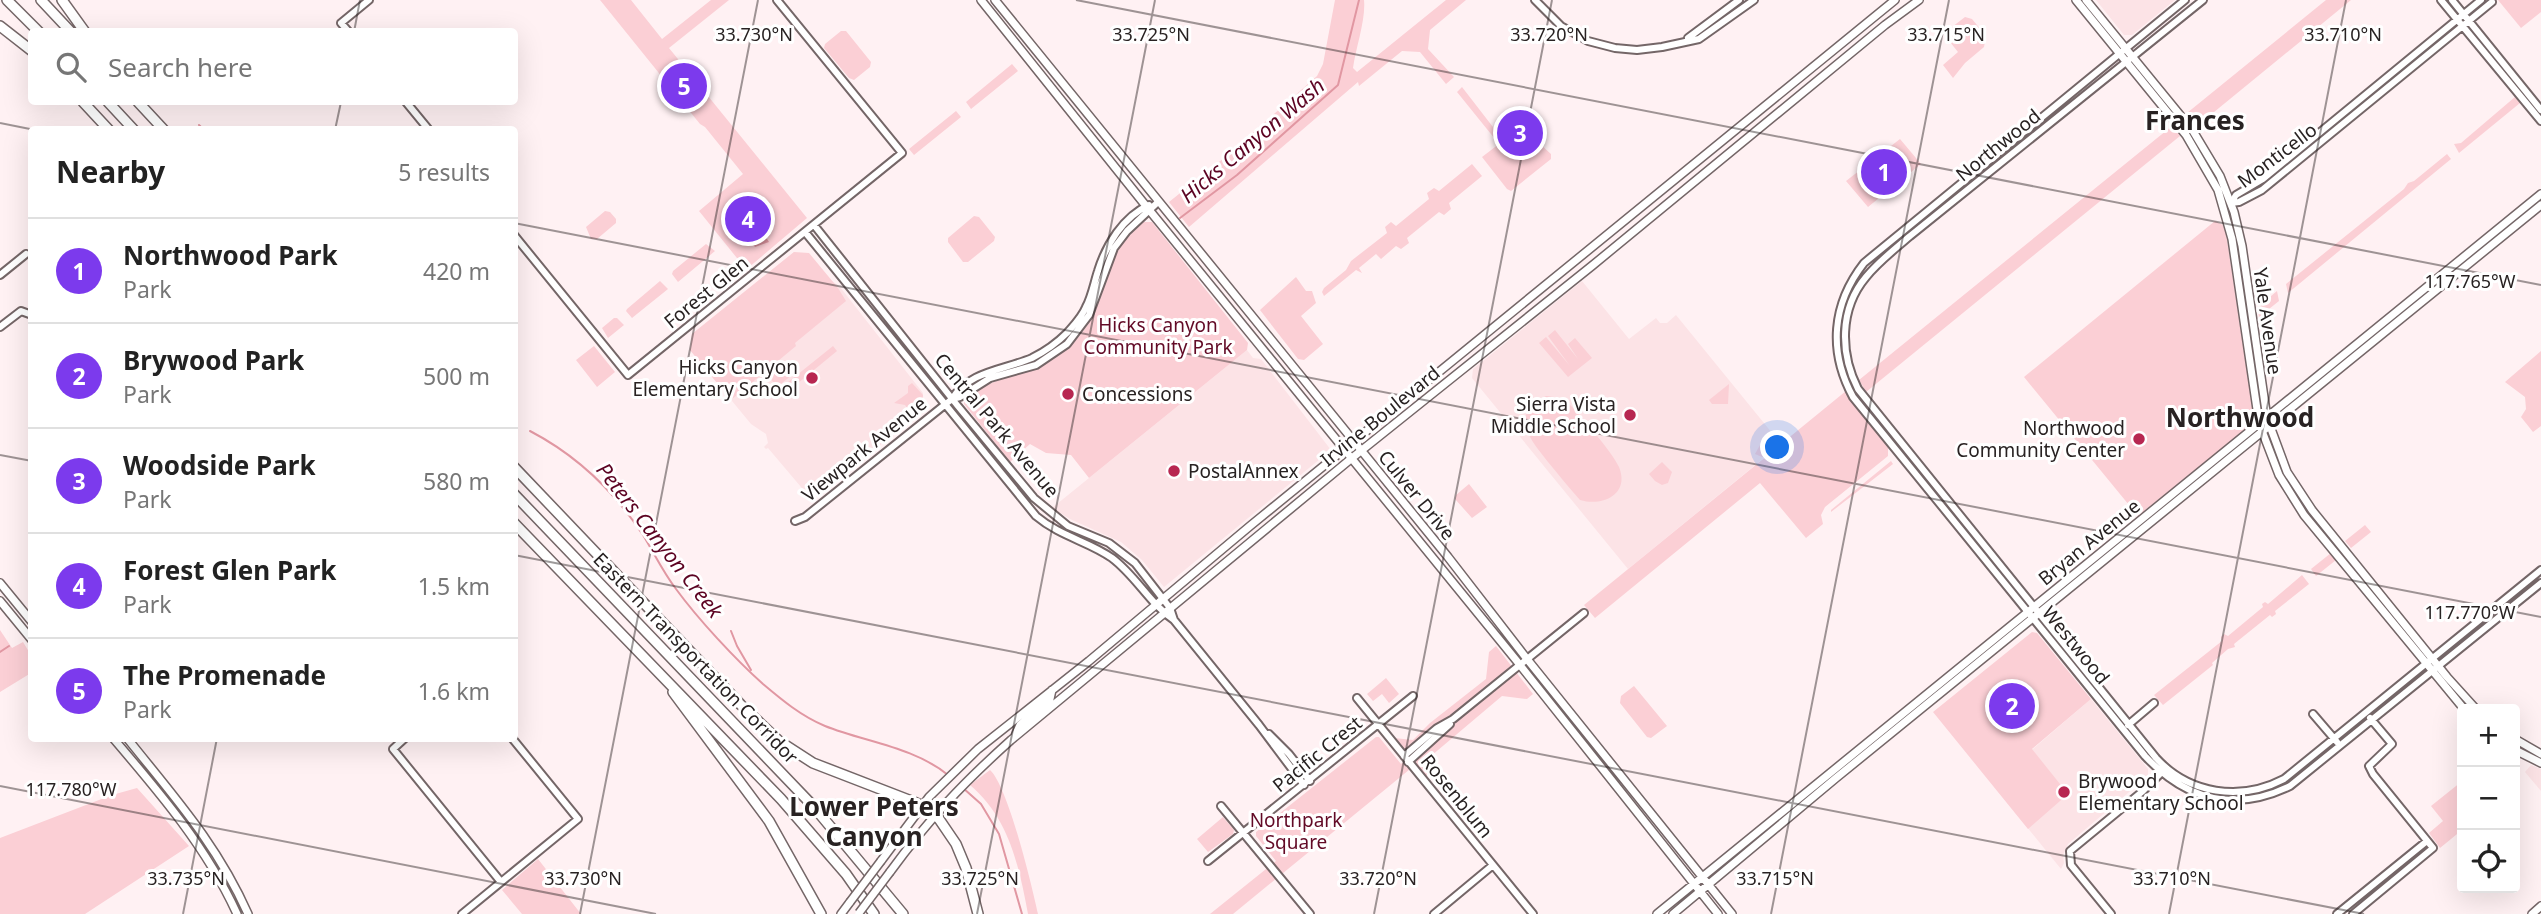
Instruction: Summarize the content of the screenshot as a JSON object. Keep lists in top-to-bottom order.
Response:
{
  "streets": {
    "highway": ["Eastern Transportation Corridor"],
    "main road": [
      "Yale Avenue",
      "Irvine Boulevard",
      "Culver Drive",
      "Bryan Avenue"
    ],
    "street": [
      "Northwood",
      "Monticello",
      "Forest Glen",
      "Central Park Avenue",
      "Viewpark Avenue",
      "Westwood",
      "Pacific Crest",
      "Rosenblum"
    ]
  },
  "crossings": [
    ["Northwood", "Yale Avenue"],
    ["Northwood", "Westwood"],
    ["Monticello", "Yale Avenue"],
    ["Forest Glen", "Central Park Avenue"],
    ["Yale Avenue", "Bryan Avenue"],
    ["Yale Avenue", "Westwood"],
    ["Irvine Boulevard", "Central Park Avenue"],
    ["Irvine Boulevard", "Culver Drive"],
    ["Central Park Avenue", "Viewpark Avenue"],
    ["Central Park Avenue", "Pacific Crest"],
    ["Viewpark Avenue", "Culver Drive"],
    ["Culver Drive", "Bryan Avenue"],
    ["Bryan Avenue", "Westwood"],
    ["Pacific Crest", "Rosenblum"]
  ],
  "districts": ["Frances", "Northwood", "Lower Peters Canyon"],
  "water": ["Hicks Canyon Wash", "Peters Canyon Creek"],
  "parks": ["Hicks Canyon Community Park", "Northpark Square"],
  "places": [
    "Hicks Canyon Elementary School",
    "Concessions",
    "Sierra Vista Middle School",
    "Northwood Community Center",
    "PostalAnnex",
    "Brywood Elementary School"
  ],
  "page": {
    "search": "Search here",
    "pins": [
      "5",
      "3",
      "1",
      "4",
      "2"
    ],
    "heading": ["Nearby", "5 results"],
    "list": [
      {
        "mark": "1",
        "name": "Northwood Park",
        "note": "Park",
        "value": "420 m"
      },
      {
        "mark": "2",
        "name": "Brywood Park",
        "note": "Park",
        "value": "500 m"
      },
      {
        "mark": "3",
        "name": "Woodside Park",
        "note": "Park",
        "value": "580 m"
      },
      {
        "mark": "4",
        "name": "Forest Glen Park",
        "note": "Park",
        "value": "1.5 km"
      },
      {
        "mark": "5",
        "name": "The Promenade",
        "note": "Park",
        "value": "1.6 km"
      }
    ],
    "map_buttons": ["+", "−"]
  },
  "coordinates": [
    "33.730°N",
    "33.725°N",
    "33.720°N",
    "33.715°N",
    "33.710°N",
    "117.765°W",
    "117.770°W",
    "117.780°W",
    "33.735°N"
  ]
}
